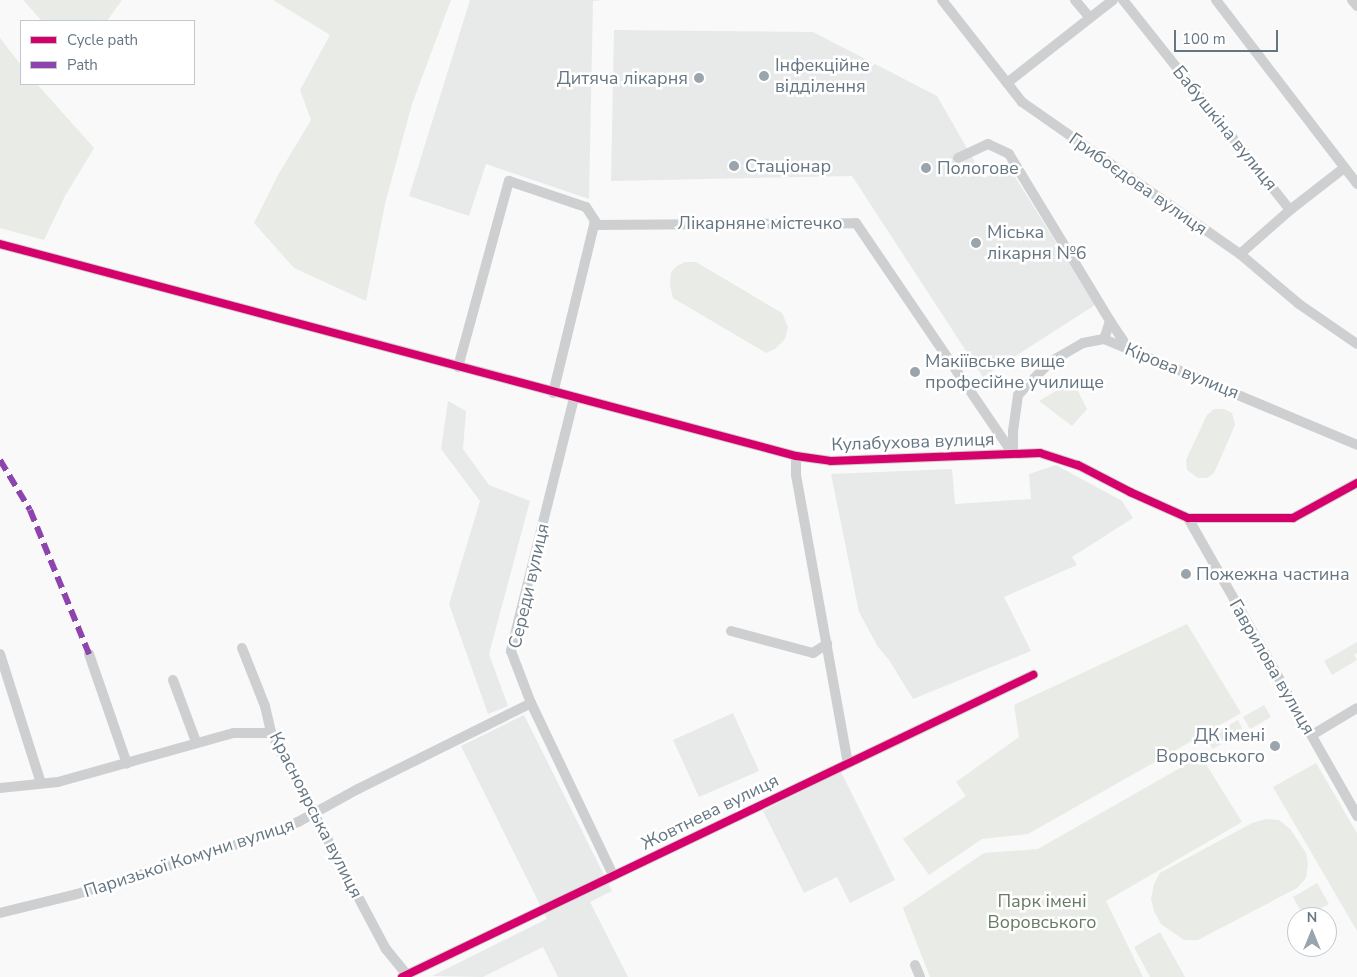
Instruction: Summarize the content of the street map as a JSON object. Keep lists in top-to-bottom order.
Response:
{
  "streets": {
    "street": [
      "Бабушкіна вулиця",
      "Грибоєдова вулиця",
      "Лікарняне містечко",
      "Кірова вулиця",
      "Кулабухова вулиця",
      "Середи вулиця",
      "Гаврилова вулиця",
      "Жовтнева вулиця",
      "Красноярська вулиця",
      "Паризької Комуни вулиця"
    ]
  },
  "crossings": [
    ["Лікарняне містечко", "Кірова вулиця"],
    ["Лікарняне містечко", "Кулабухова вулиця"],
    ["Кірова вулиця", "Кулабухова вулиця"],
    ["Кулабухова вулиця", "Середи вулиця"],
    ["Кулабухова вулиця", "Гаврилова вулиця"],
    ["Середи вулиця", "Жовтнева вулиця"],
    ["Середи вулиця", "Паризької Комуни вулиця"],
    ["Жовтнева вулиця", "Красноярська вулиця"],
    ["Красноярська вулиця", "Паризької Комуни вулиця"]
  ],
  "parks": ["Парк імені Воровського"],
  "places": [
    "Інфекційне відділення",
    "Дитяча лікарня",
    "Стаціонар",
    "Пологове",
    "Міська лікарня №6",
    "Макіївське вище професійне училище",
    "Пожежна частина",
    "ДК імені Воровського"
  ],
  "legend": ["Cycle path", "Path"],
  "scale_bar": "100 m",
  "north": "top"
}
